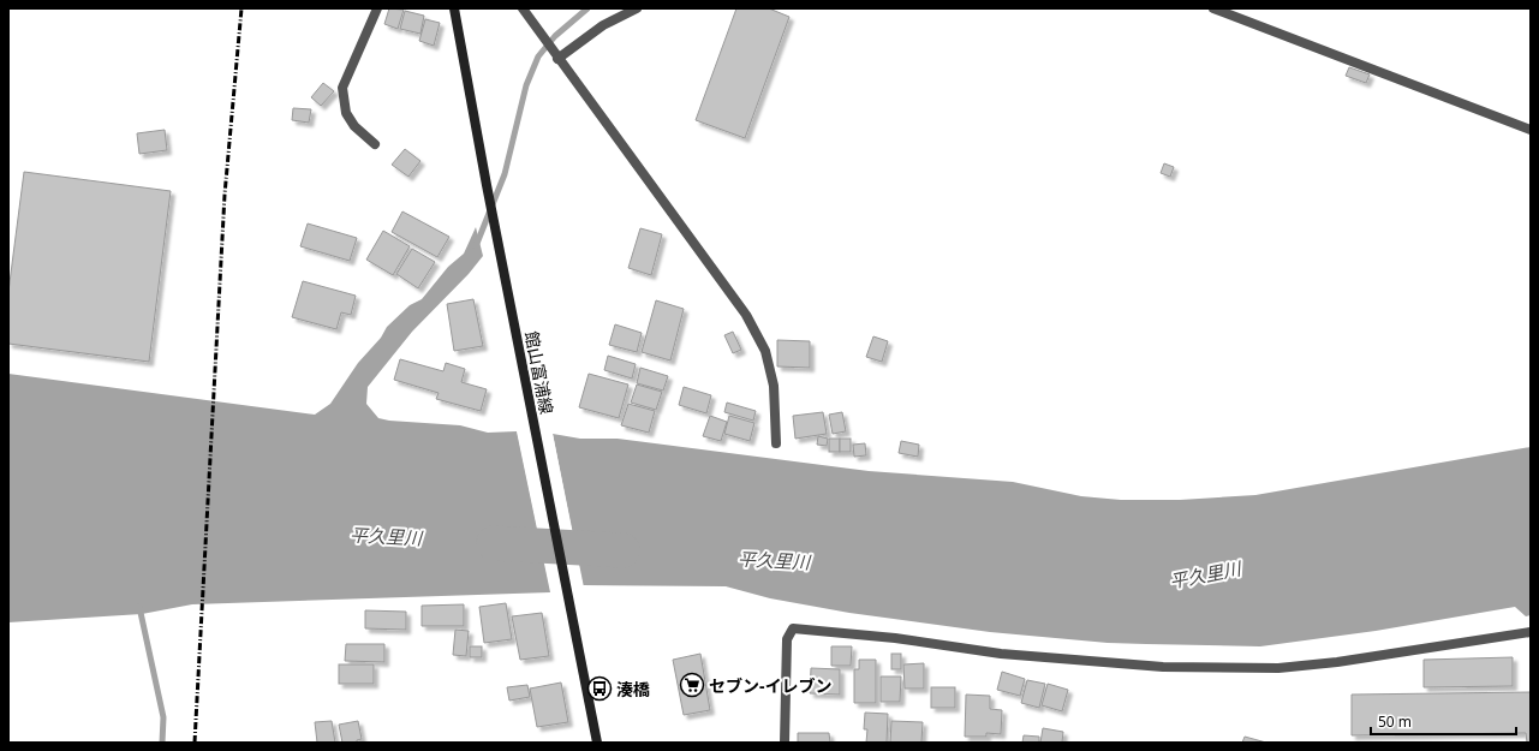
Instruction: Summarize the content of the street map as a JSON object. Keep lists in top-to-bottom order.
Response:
{
  "streets": {
    "main road": ["館山富浦線"]
  },
  "water": ["平久里川"],
  "places": {
    "supermarket": ["セブン-イレブン"],
    "bus stop": ["湊橋"]
  },
  "scale_bar": "50 m"
}
